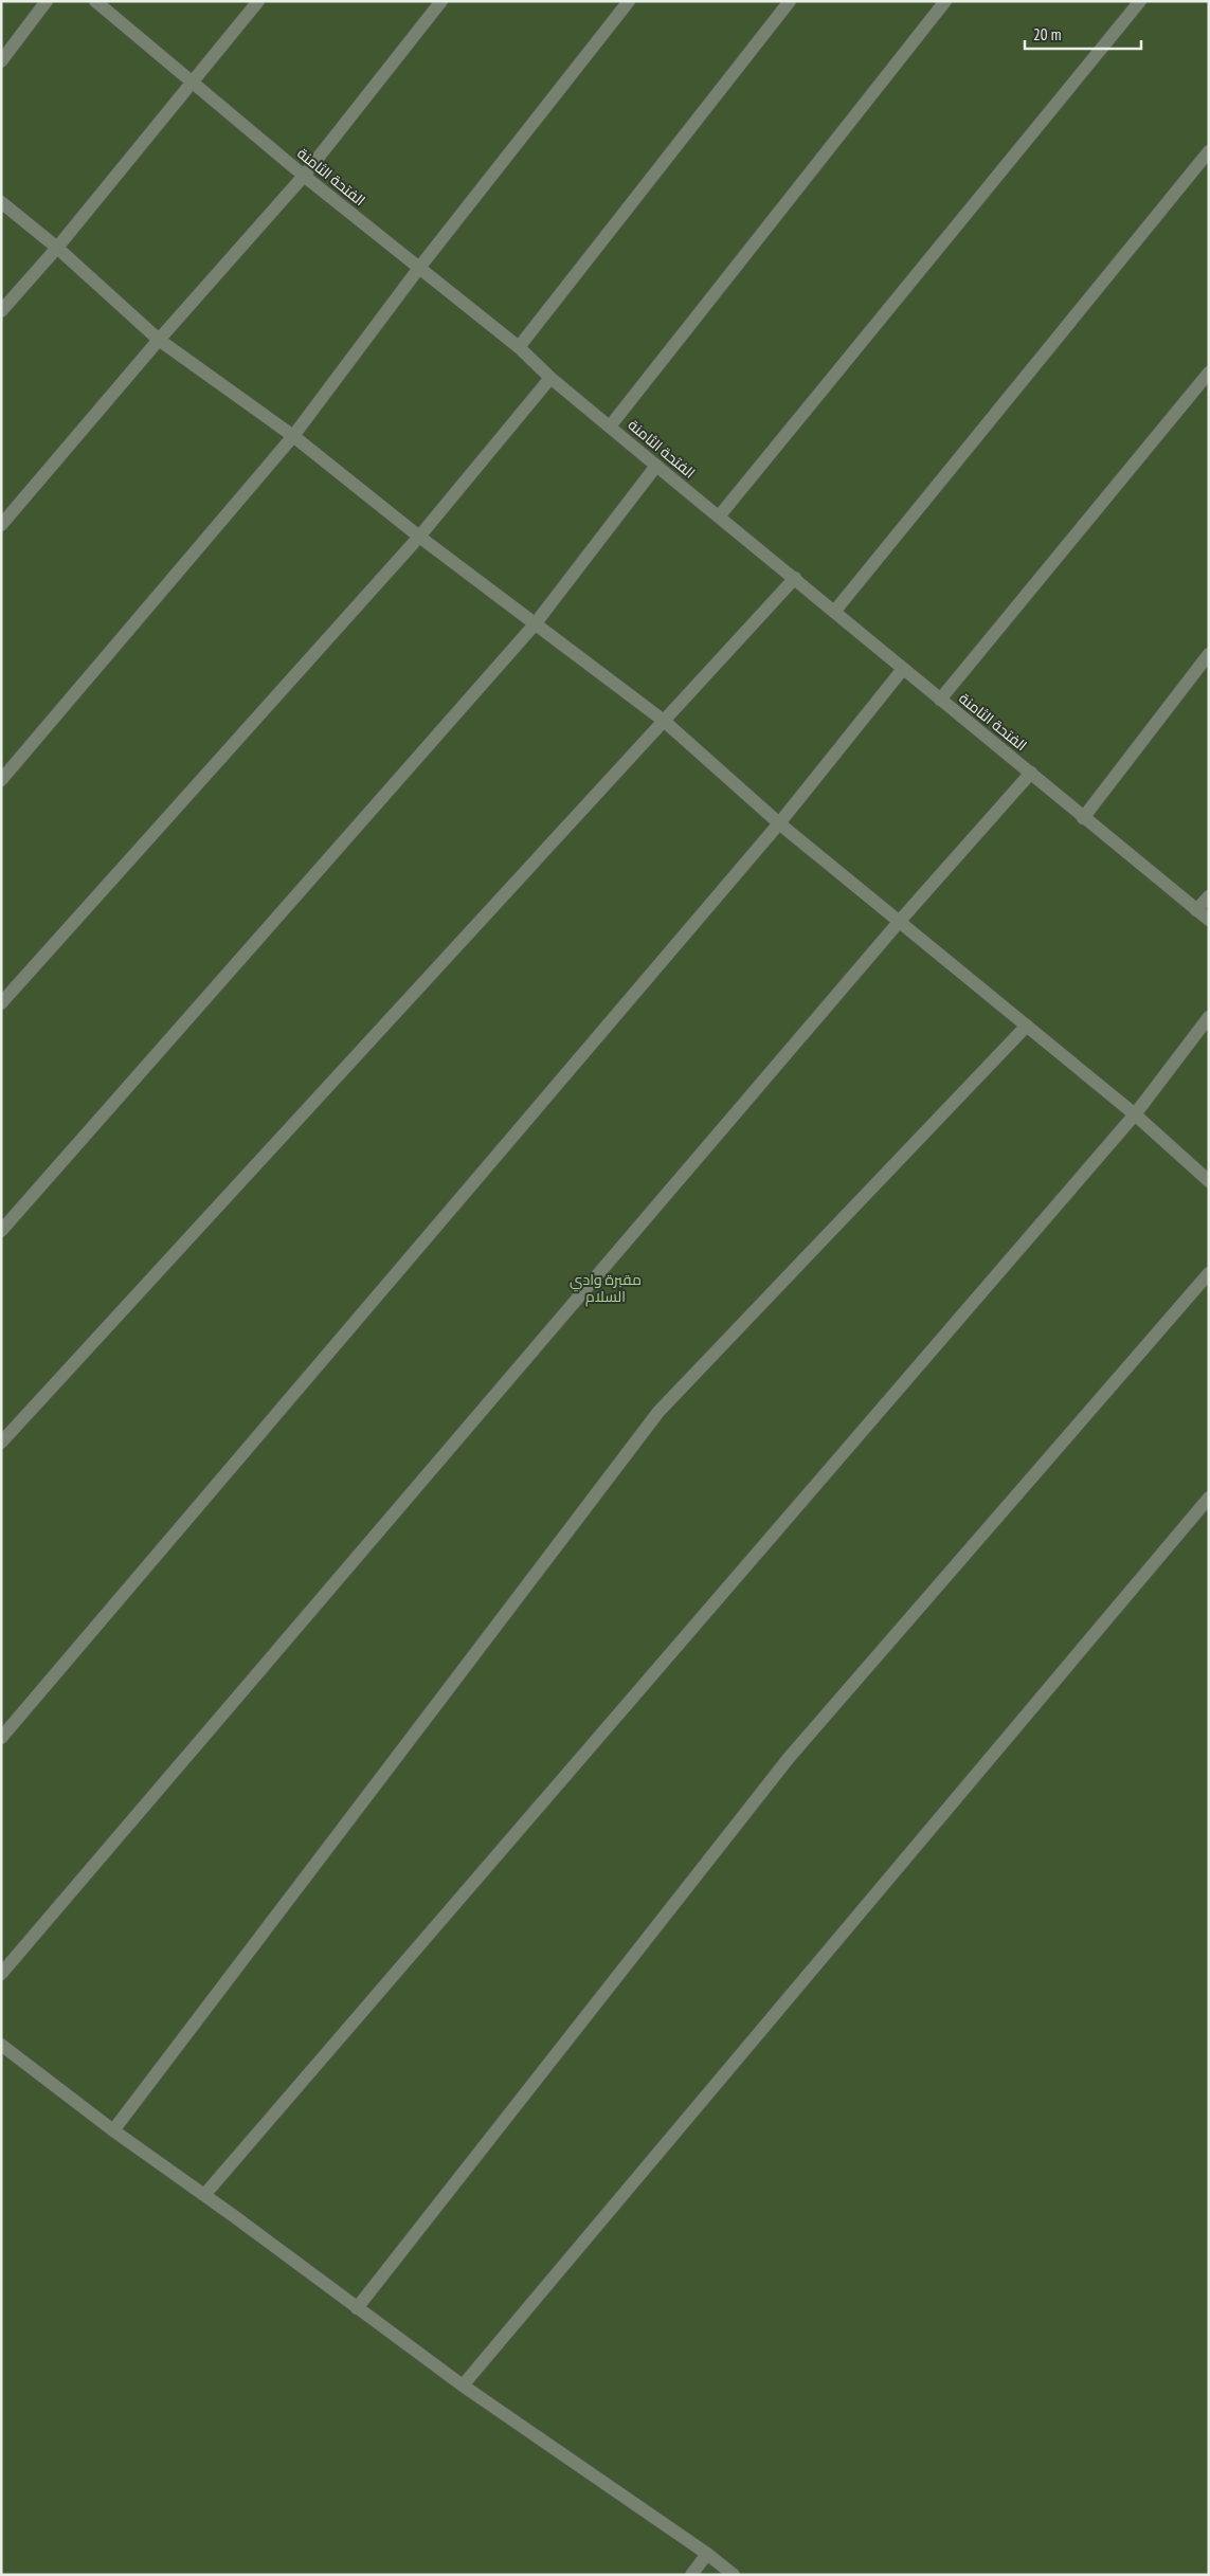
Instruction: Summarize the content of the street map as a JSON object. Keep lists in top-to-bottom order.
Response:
{
  "streets": {
    "lane": ["الفتحة الثامنة"]
  },
  "parks": ["مقبرة وادي السلام"],
  "scale_bar": "20 m"
}
